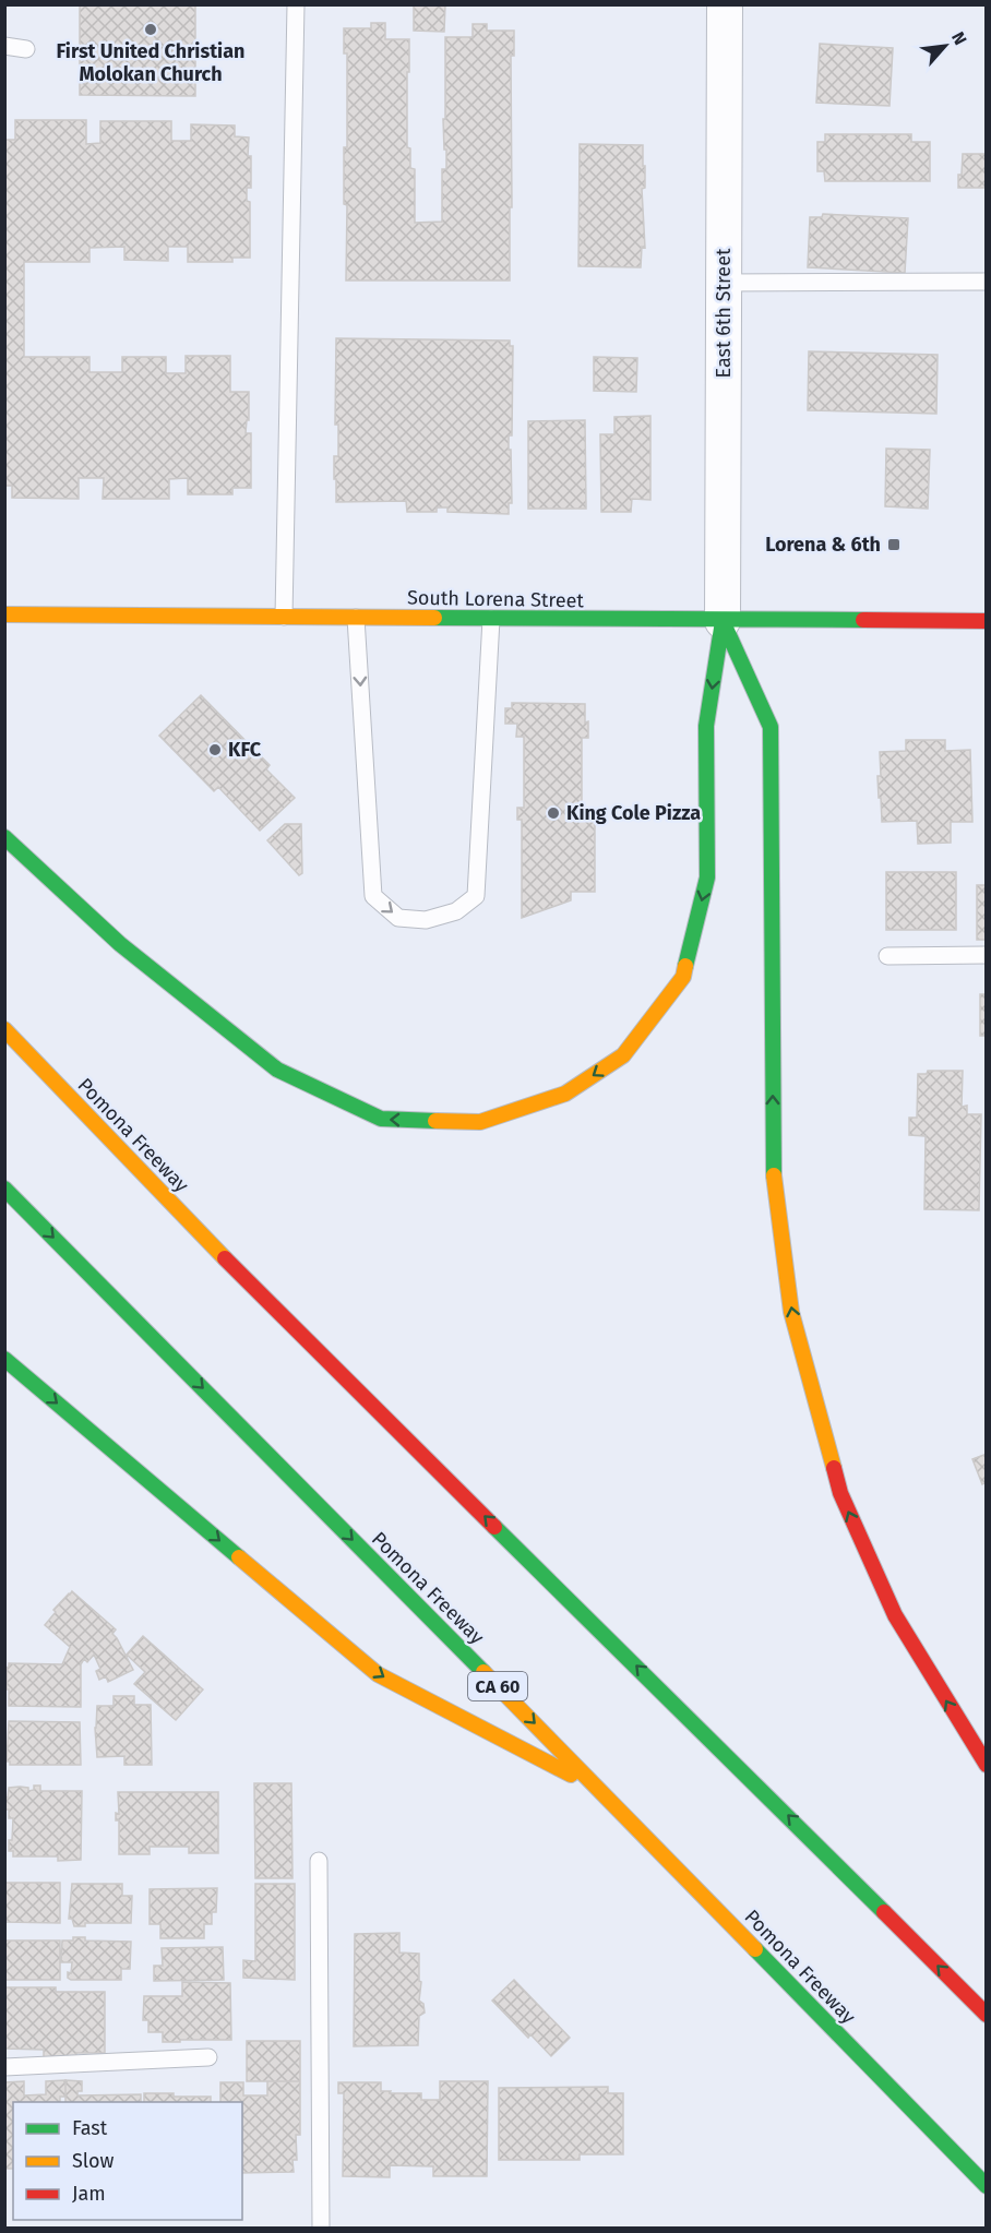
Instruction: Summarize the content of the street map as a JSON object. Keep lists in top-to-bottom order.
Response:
{
  "streets": {
    "main road": ["South Lorena Street", "Pomona Freeway", "CA 60"],
    "street": ["East 6th Street"]
  },
  "crossings": [
    ["East 6th Street", "South Lorena Street"]
  ],
  "places": {
    "other": ["First United Christian Molokan Church", "KFC", "King Cole Pizza"],
    "transit": ["Lorena & 6th"]
  },
  "legend": ["Fast", "Slow", "Jam"],
  "north": "top right"
}
